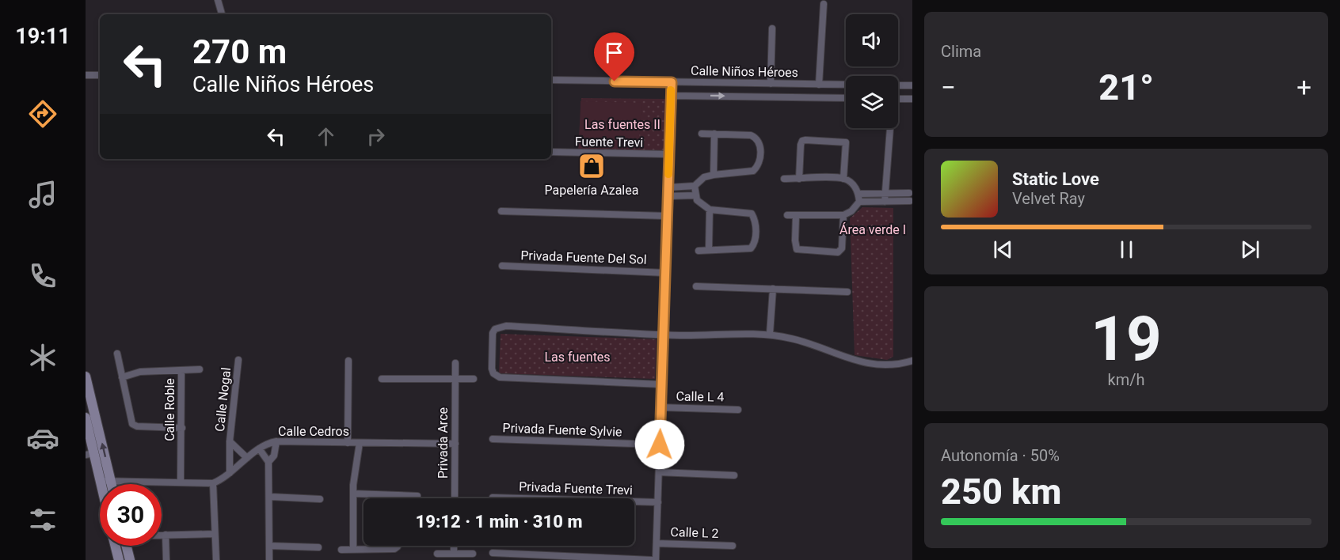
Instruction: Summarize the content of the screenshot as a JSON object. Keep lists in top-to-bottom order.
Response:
{
  "streets": {
    "street": [
      "Calle Niños Héroes",
      "Fuente Trevi",
      "Privada Fuente Del Sol",
      "Calle L 4",
      "Calle Nogal",
      "Calle Roble",
      "Privada Fuente Sylvie",
      "Calle Cedros",
      "Privada Arce",
      "Privada Fuente Trevi",
      "Calle L 2"
    ]
  },
  "crossings": [
    ["Calle Nogal", "Calle Cedros"],
    ["Calle Cedros", "Privada Arce"]
  ],
  "parks": ["Las fuentes II", "Área verde I", "Las fuentes"],
  "places": {
    "shop": ["Papelería Azalea"]
  },
  "page": {
    "tabs": "19:11",
    "tile": [
      "Clima",
      ["19", "km/h"],
      ["Autonomía · 50%", "250 km"]
    ],
    "turn": ["270 m", "Calle Niños Héroes"],
    "heat": ["−", "21°", "+"],
    "song": ["Static Love", "Velvet Ray"],
    "limit": "30",
    "trip": "19:12 · 1 min · 310 m"
  }
}
